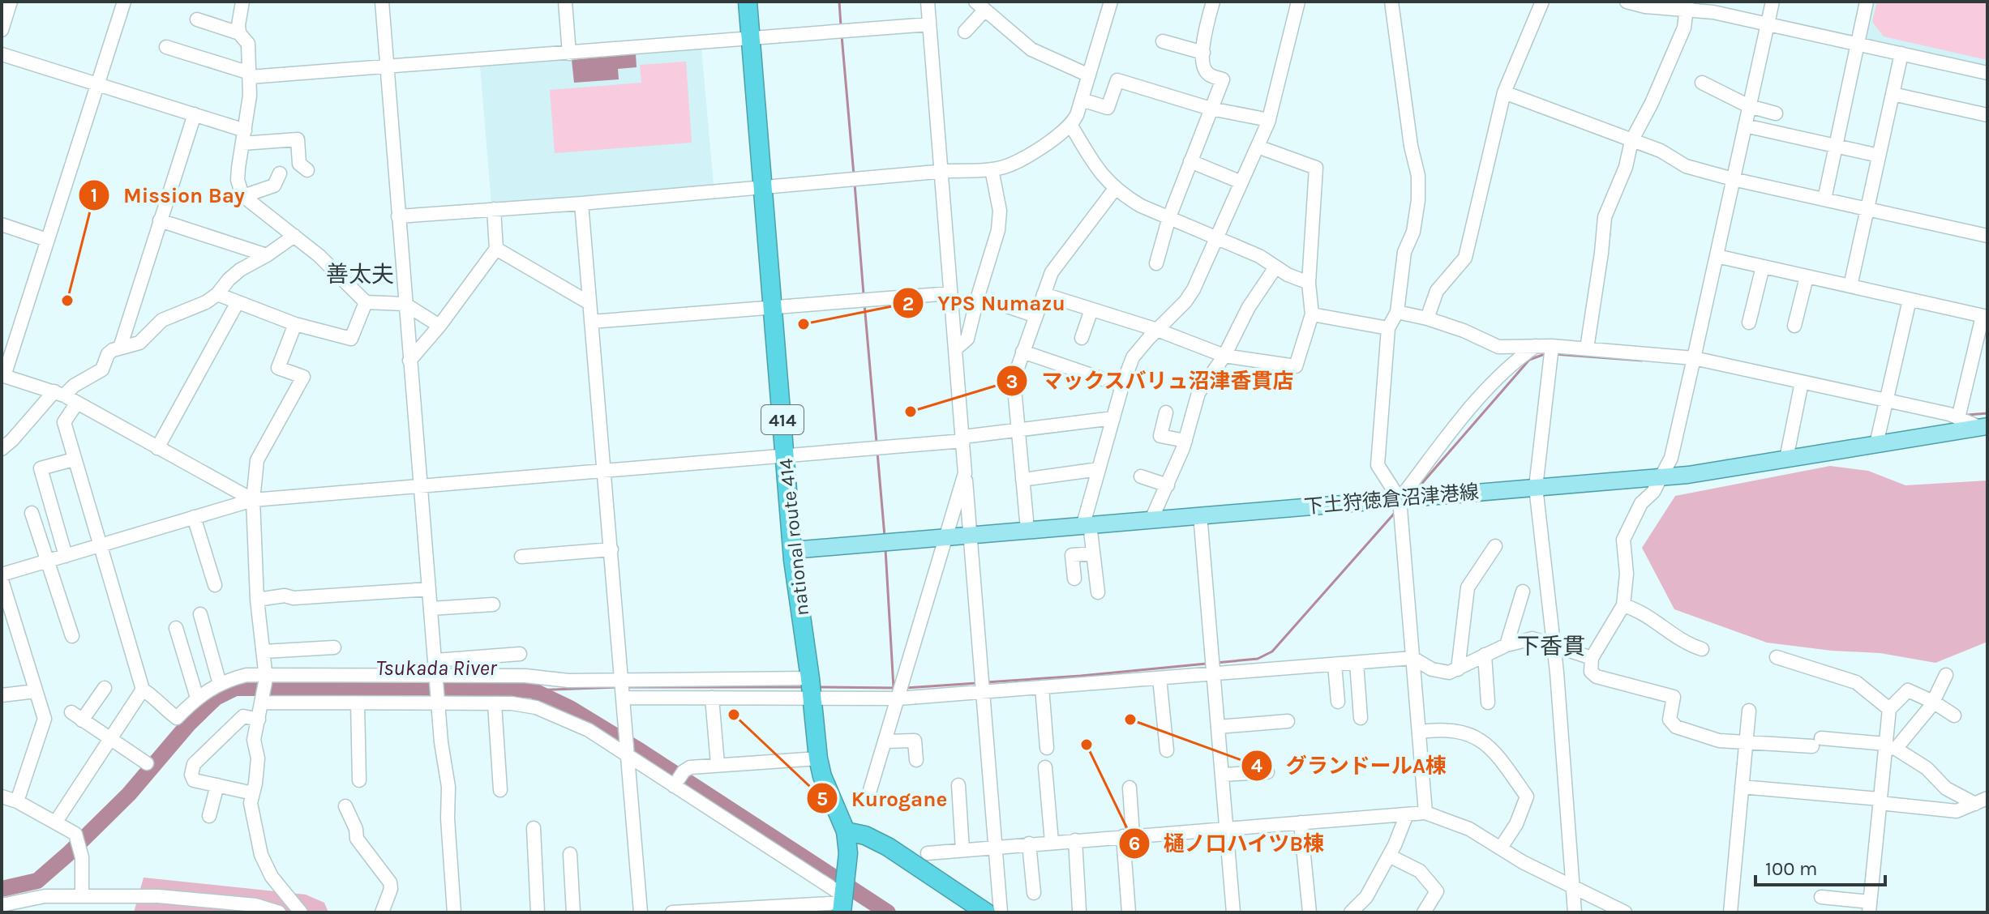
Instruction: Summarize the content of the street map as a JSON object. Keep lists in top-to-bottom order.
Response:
{
  "streets": {
    "highway": ["414", "national route 414"],
    "main road": ["下土狩徳倉沼津港線"]
  },
  "crossings": [
    ["下土狩徳倉沼津港線", "national route 414"]
  ],
  "districts": ["善太夫", "下香貫"],
  "water": ["Tsukada River"],
  "places": [
    "Mission Bay",
    "YPS Numazu",
    "マックスバリュ沼津香貫店",
    "Kurogane",
    "グランドールA棟",
    "樋ノ口ハイツB棟"
  ],
  "scale_bar": "100 m"
}
